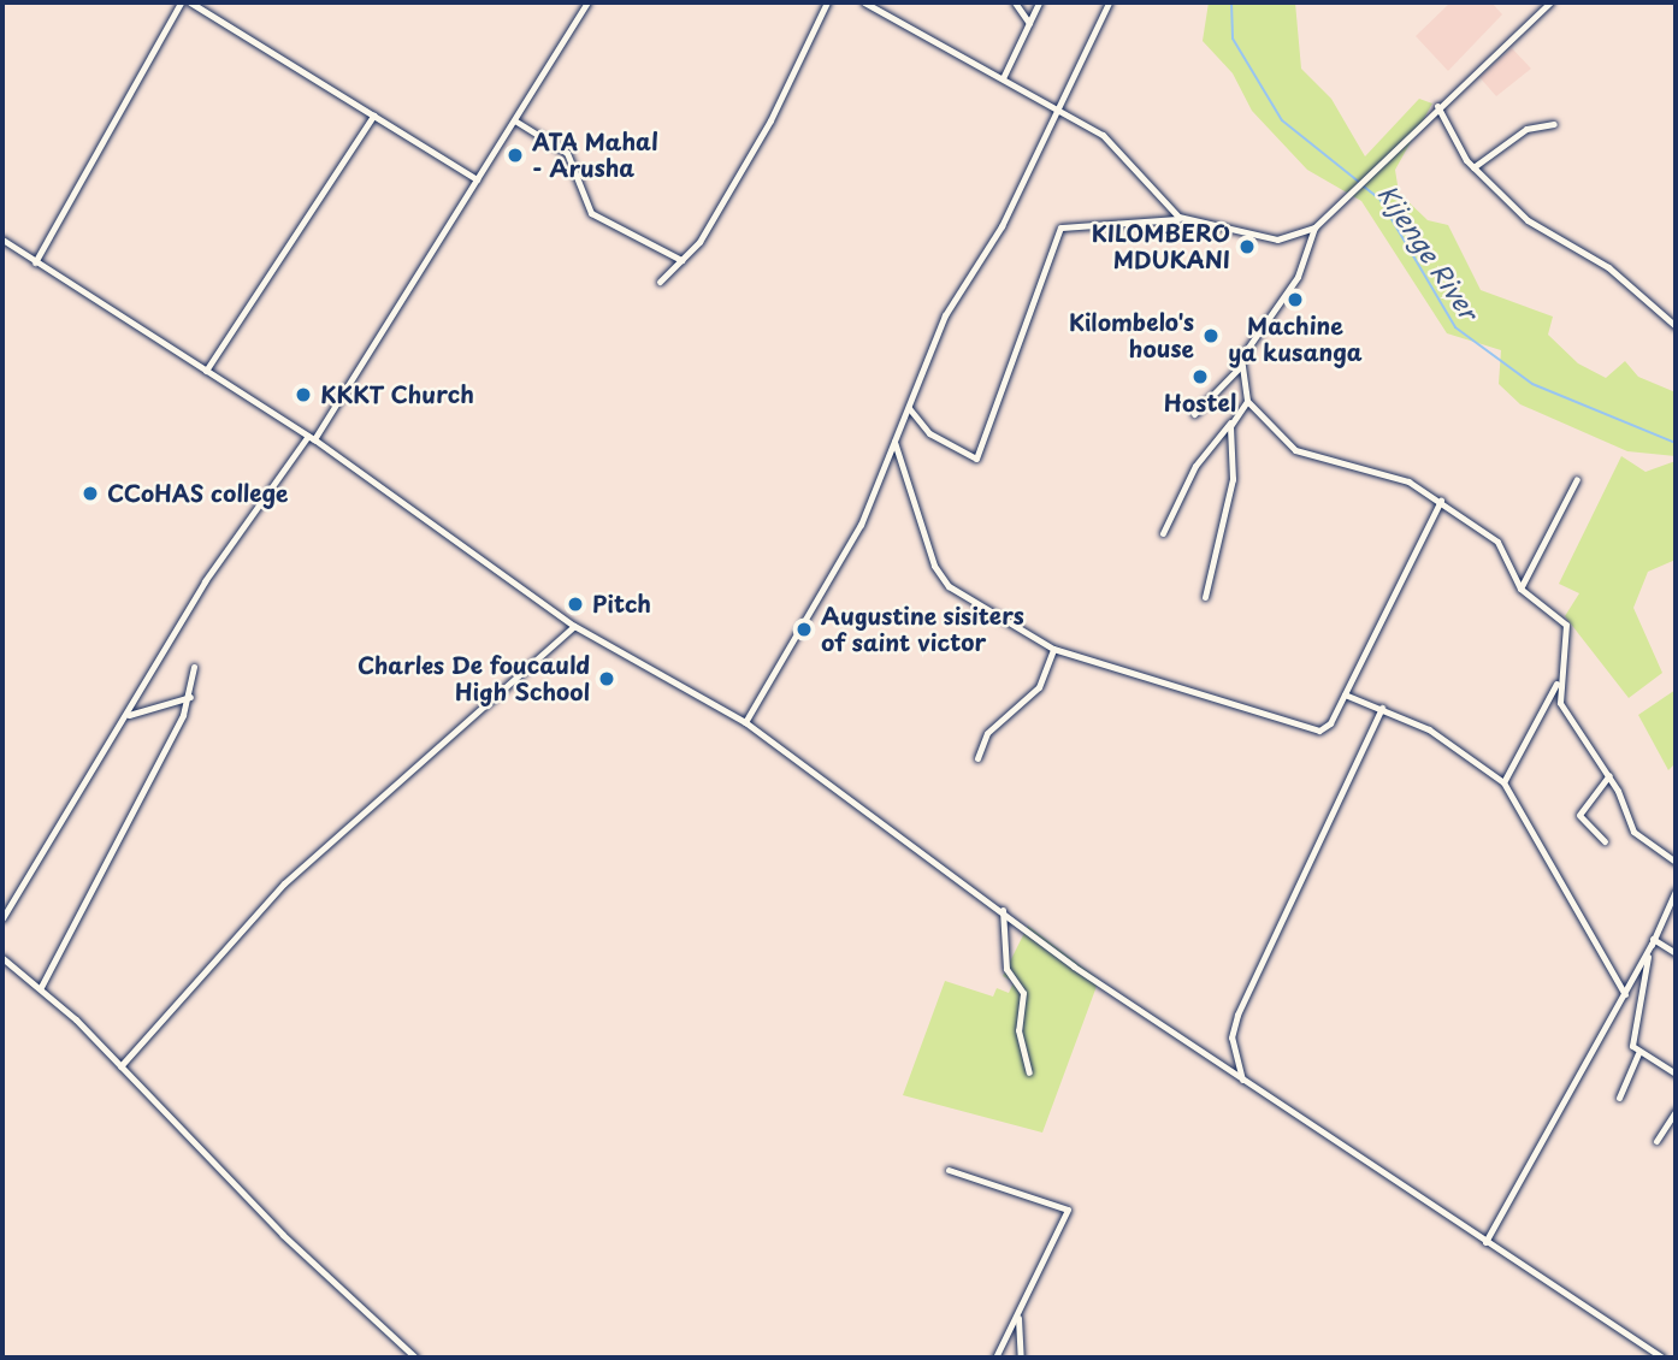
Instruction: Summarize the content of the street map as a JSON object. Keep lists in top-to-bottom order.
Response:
{
  "water": ["Kijenge River"],
  "places": [
    "ATA Mahal - Arusha",
    "KILOMBERO MDUKANI",
    "Machine ya kusanga",
    "Kilombelo's house",
    "Hostel",
    "KKKT Church",
    "CCoHAS college",
    "Pitch",
    "Augustine sisiters of saint victor",
    "Charles De foucauld High School"
  ]
}
